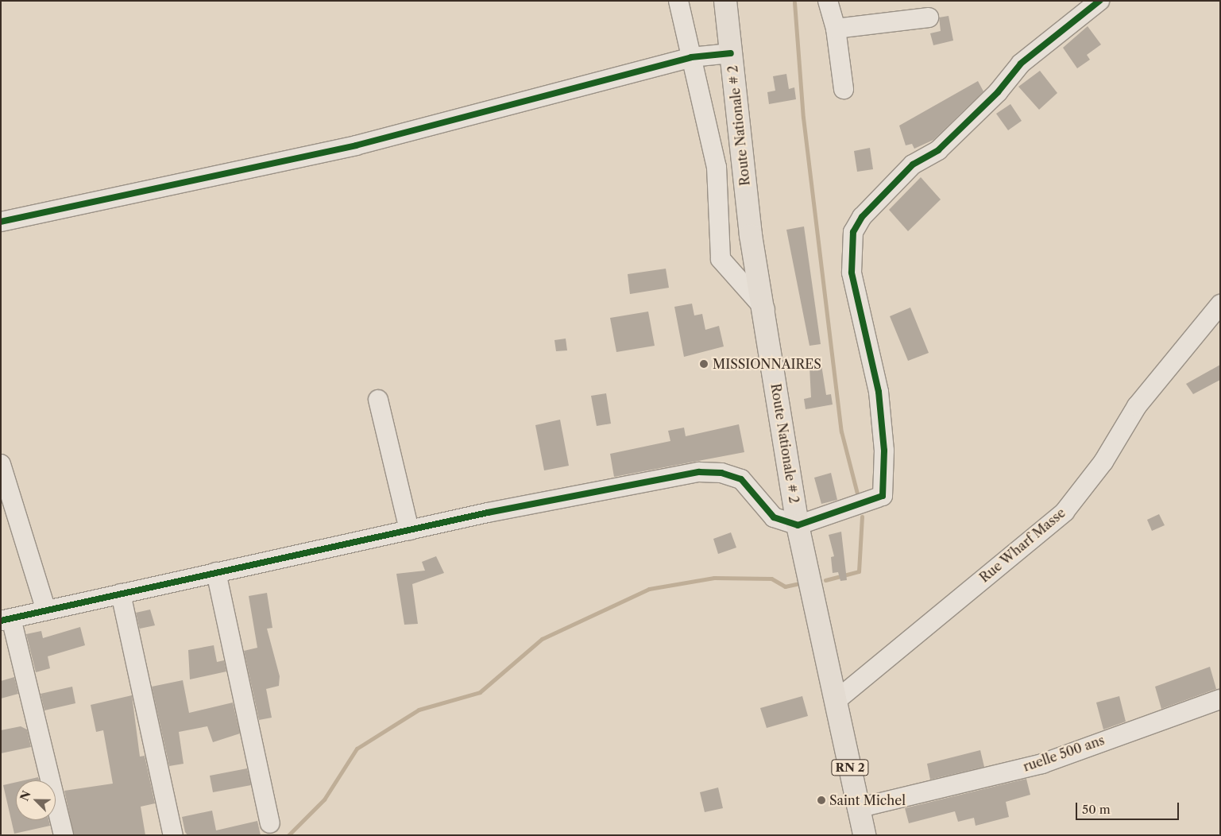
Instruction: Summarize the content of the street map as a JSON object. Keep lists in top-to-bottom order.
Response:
{
  "streets": {
    "main road": ["Route Nationale # 2", "RN 2"],
    "street": ["Rue Wharf Masse", "ruelle 500 ans"]
  },
  "crossings": [
    ["Route Nationale # 2", "Rue Wharf Masse"],
    ["Route Nationale # 2", "ruelle 500 ans"]
  ],
  "places": ["MISSIONNAIRES", "Saint Michel"],
  "scale_bar": "50 m",
  "north": "top left"
}
